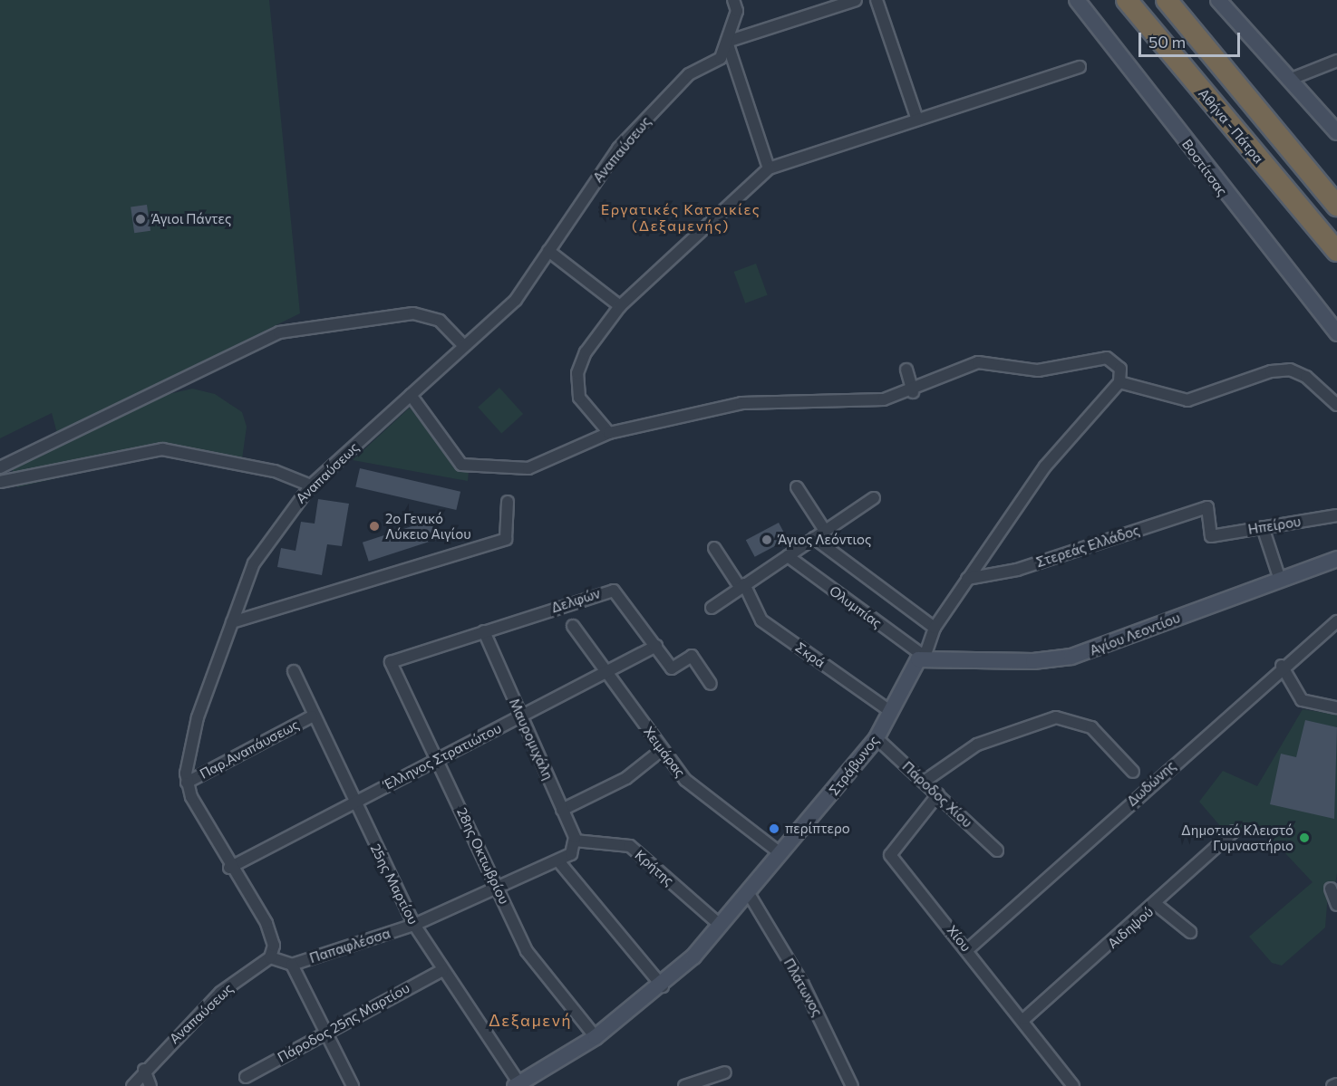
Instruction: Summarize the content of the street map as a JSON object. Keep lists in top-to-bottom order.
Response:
{
  "streets": {
    "highway": ["Αθήνα - Πάτρα"],
    "street": [
      "Αναπαύσεως",
      "Βοστίτσας",
      "Ηπείρου",
      "Στερεάς Ελλάδος",
      "Δελφών",
      "Ολυμπίας",
      "Αγίου Λεοντίου",
      "Σκρά",
      "Μαυρομιχάλη",
      "Παρ.Αναπάυσεως",
      "Χειμάρας",
      "Έλληνος Στρατιώτου",
      "Στράβωνος",
      "Δωδώνης",
      "Πάροδος Χίου",
      "28ης Οκτωβρίου",
      "Κρήτης",
      "25ης Μαρτίου",
      "Αιδηψού",
      "Χίου",
      "Παπαφλέσσα",
      "Πλάτωνος",
      "Πάροδος 25ης Μαρτίου"
    ]
  },
  "crossings": [
    ["Αναπαύσεως", "Παρ.Αναπάυσεως"],
    ["Αναπαύσεως", "Παπαφλέσσα"],
    ["Ηπείρου", "Στερεάς Ελλάδος"],
    ["Στερεάς Ελλάδος", "Στράβωνος"],
    ["Δελφών", "Μαυρομιχάλη"],
    ["Δελφών", "Έλληνος Στρατιώτου"],
    ["Δελφών", "28ης Οκτωβρίου"],
    ["Ολυμπίας", "Αγίου Λεοντίου"],
    ["Ολυμπίας", "Στράβωνος"],
    ["Αγίου Λεοντίου", "Στράβωνος"],
    ["Σκρά", "Στράβωνος"],
    ["Μαυρομιχάλη", "Έλληνος Στρατιώτου"],
    ["Μαυρομιχάλη", "Κρήτης"],
    ["Μαυρομιχάλη", "Παπαφλέσσα"],
    ["Παρ.Αναπάυσεως", "25ης Μαρτίου"],
    ["Χειμάρας", "Έλληνος Στρατιώτου"],
    ["Χειμάρας", "Στράβωνος"],
    ["Έλληνος Στρατιώτου", "28ης Οκτωβρίου"],
    ["Έλληνος Στρατιώτου", "25ης Μαρτίου"],
    ["Στράβωνος", "Πάροδος Χίου"],
    ["Στράβωνος", "28ης Οκτωβρίου"],
    ["Στράβωνος", "Κρήτης"],
    ["Στράβωνος", "25ης Μαρτίου"],
    ["Στράβωνος", "Πλάτωνος"],
    ["Δωδώνης", "Χίου"],
    ["Πάροδος Χίου", "Χίου"],
    ["28ης Οκτωβρίου", "Παπαφλέσσα"],
    ["Κρήτης", "Παπαφλέσσα"],
    ["25ης Μαρτίου", "Παπαφλέσσα"],
    ["25ης Μαρτίου", "Πάροδος 25ης Μαρτίου"],
    ["Αιδηψού", "Χίου"]
  ],
  "districts": ["Εργατικές Κατοικίες (Δεξαμενής)", "Δεξαμενή"],
  "places": [
    "Άγιοι Πάντες",
    "2ο Γενικό Λύκειο Αιγίου",
    "Άγιος Λεόντιος",
    "περίπτερο",
    "Δημοτικό Κλειστό Γυμναστήριο"
  ],
  "scale_bar": "50 m"
}
